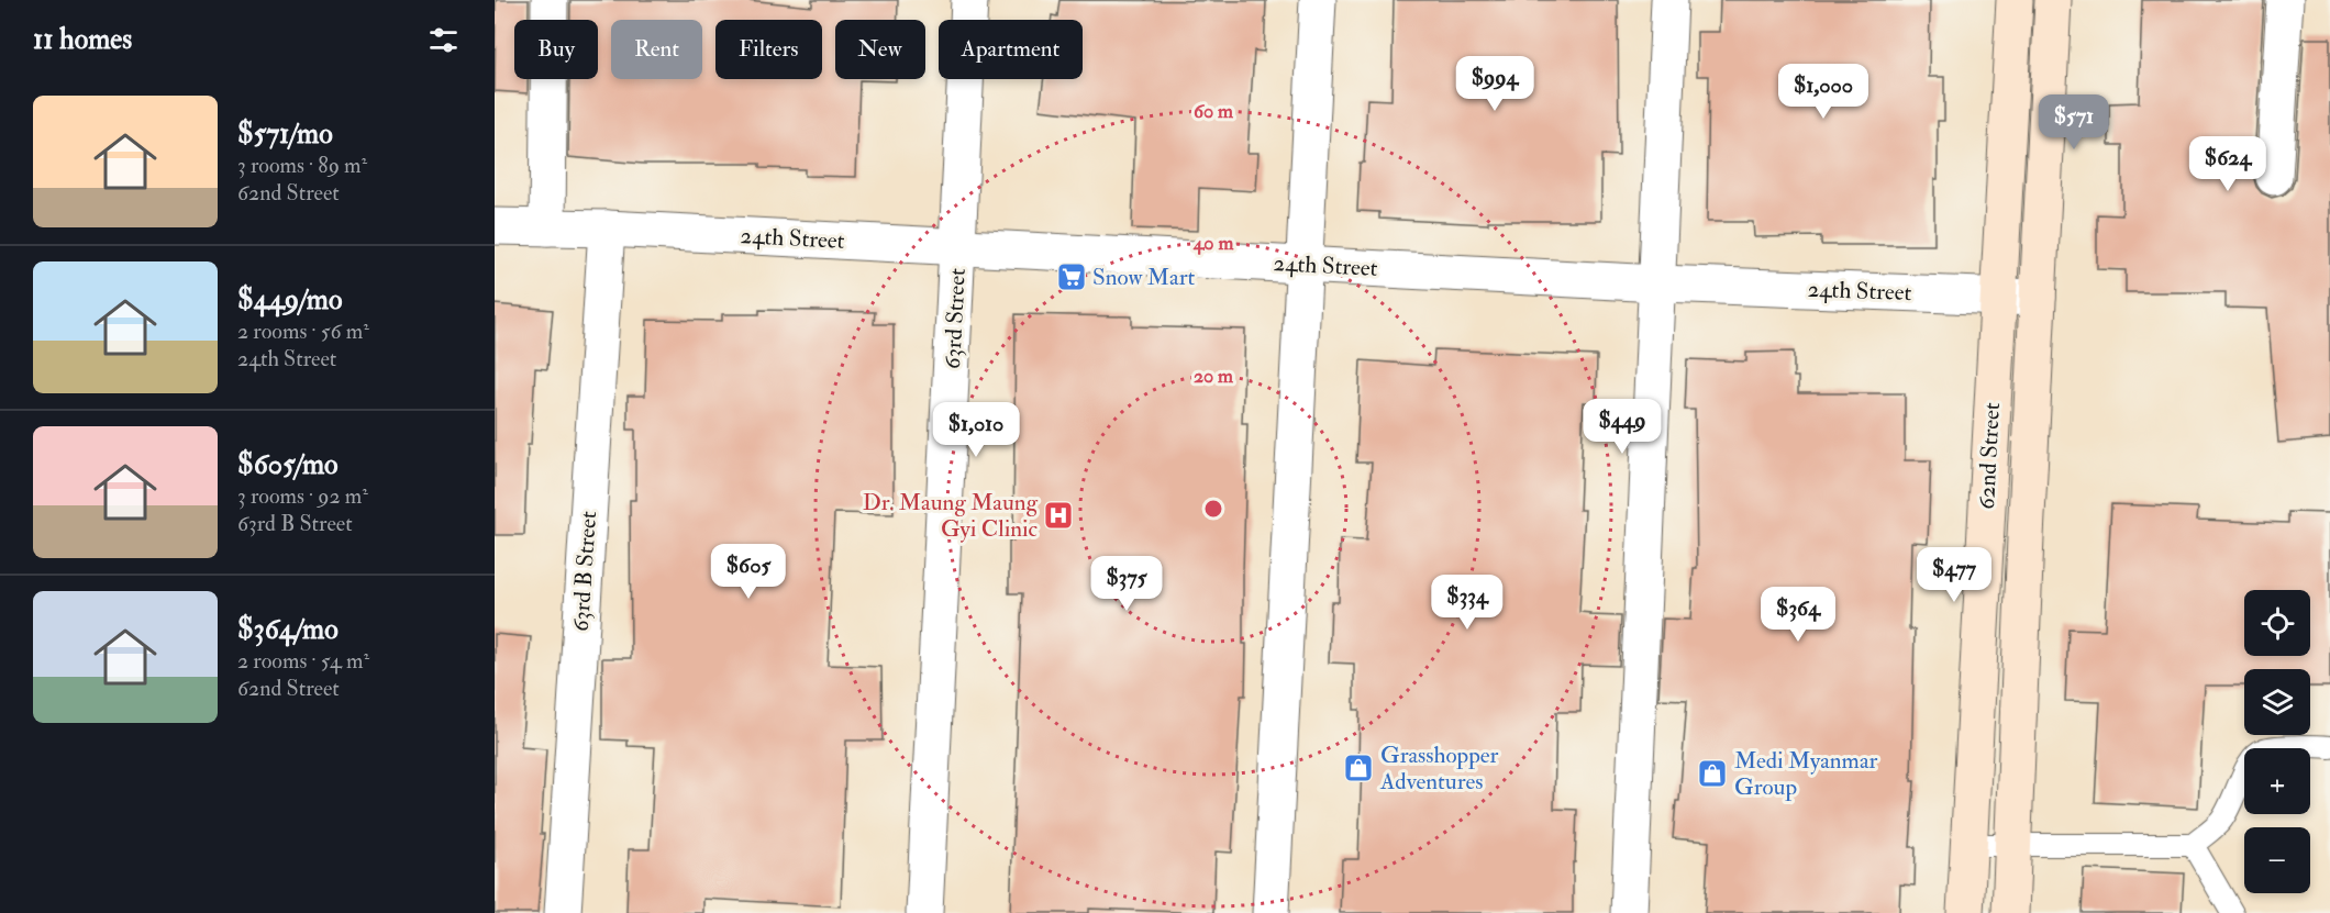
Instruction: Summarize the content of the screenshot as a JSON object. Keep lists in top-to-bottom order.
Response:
{
  "streets": {
    "main road": ["62nd Street"],
    "street": ["24th Street", "63rd Street", "63rd B Street"]
  },
  "crossings": [
    ["24th Street", "63rd Street"],
    ["24th Street", "62nd Street"],
    ["24th Street", "63rd B Street"]
  ],
  "places": {
    "supermarket": ["Snow Mart"],
    "hospital": ["Dr. Maung Maung Gyi Clinic"],
    "shop": ["Grasshopper Adventures", "Medi Myanmar Group"]
  },
  "page": {
    "heading": "11 homes",
    "chip": [
      "Buy",
      "Rent",
      "Filters",
      "New",
      "Apartment"
    ],
    "price": [
      "$994",
      "$1,000",
      "$571",
      "$624",
      "$449",
      "$1,010",
      "$605",
      "$477",
      "$375",
      "$334",
      "$364"
    ],
    "list": [
      {
        "name": "$571/mo",
        "note": "3 rooms · 89 m² · 62nd Street"
      },
      {
        "name": "$449/mo",
        "note": "2 rooms · 56 m² · 24th Street"
      },
      {
        "name": "$605/mo",
        "note": "3 rooms · 92 m² · 63rd B Street"
      },
      {
        "name": "$364/mo",
        "note": "2 rooms · 54 m² · 62nd Street"
      }
    ],
    "map_buttons": ["+", "−"]
  },
  "rings": ["60 m", "40 m", "20 m"]
}
